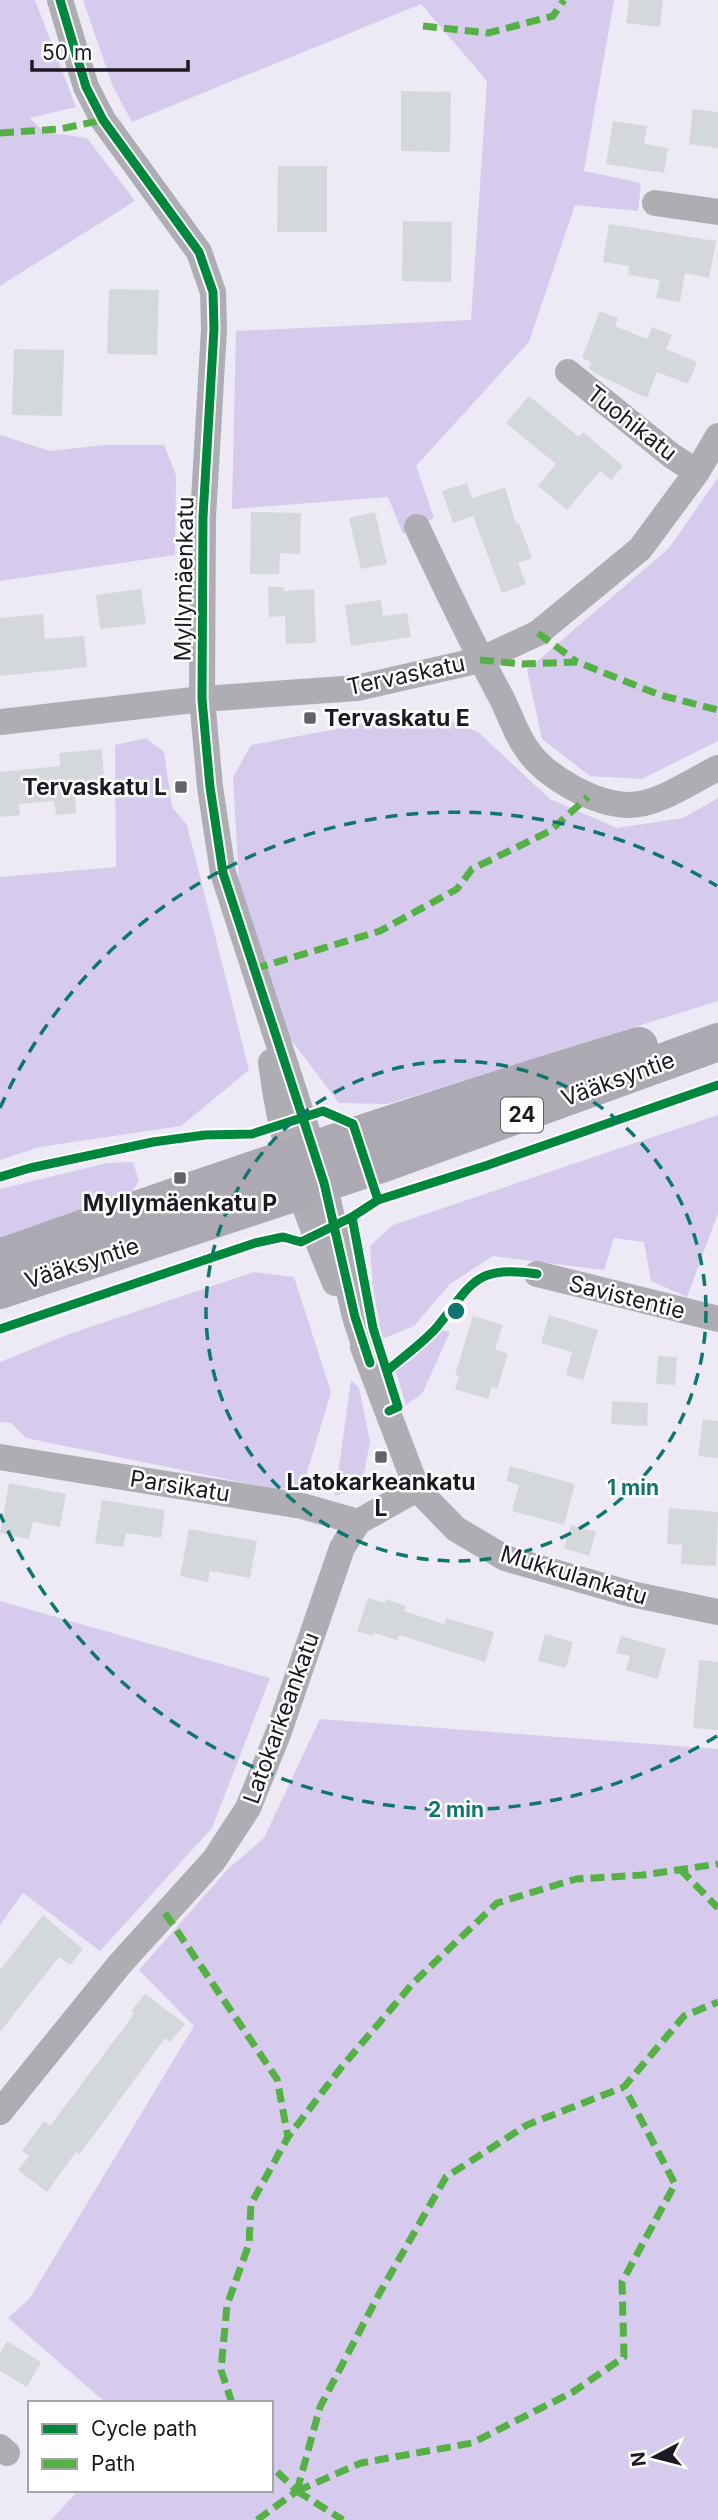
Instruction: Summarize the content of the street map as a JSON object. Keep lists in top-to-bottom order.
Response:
{
  "streets": {
    "highway": ["Vääksyntie", "24"],
    "street": [
      "Tuohikatu",
      "Myllymäenkatu",
      "Tervaskatu",
      "Savistentie",
      "Parsikatu",
      "Mukkulankatu",
      "Latokarkeankatu"
    ]
  },
  "crossings": [
    ["Tuohikatu", "Tervaskatu"],
    ["Myllymäenkatu", "Tervaskatu"],
    ["Myllymäenkatu", "Vääksyntie"],
    ["Myllymäenkatu", "Mukkulankatu"],
    ["Vääksyntie", "Mukkulankatu"],
    ["Parsikatu", "Latokarkeankatu"]
  ],
  "places": {
    "transit": [
      "Tervaskatu E",
      "Tervaskatu L",
      "Myllymäenkatu P",
      "Latokarkeankatu L"
    ]
  },
  "legend": ["Cycle path", "Path"],
  "scale_bar": "50 m",
  "north": "left",
  "rings": ["1 min", "2 min"]
}
